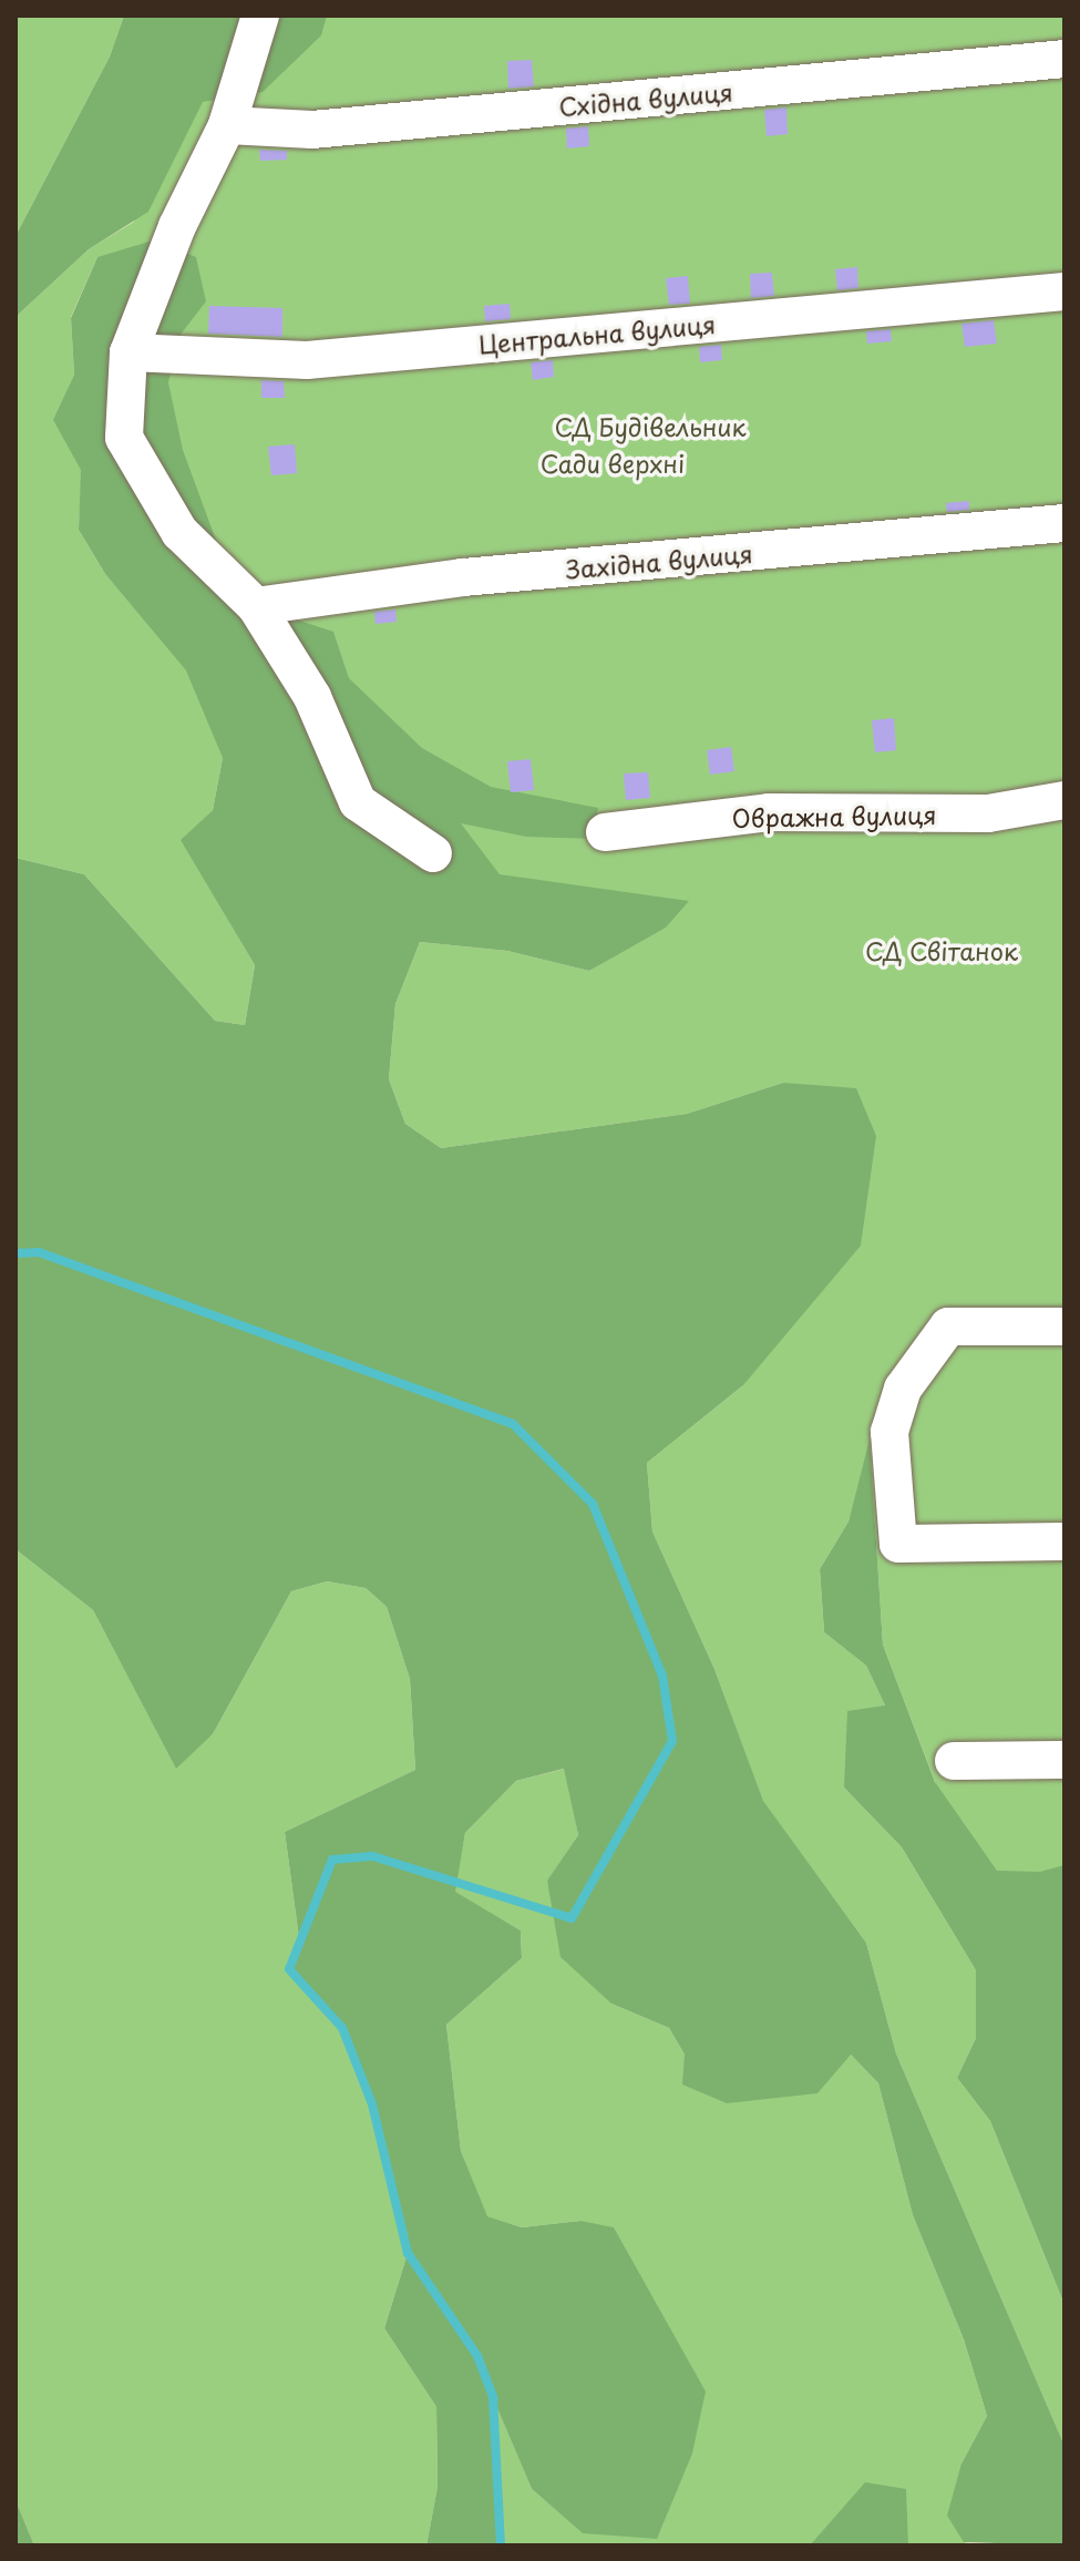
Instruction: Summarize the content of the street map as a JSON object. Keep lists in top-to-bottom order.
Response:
{
  "streets": {
    "lane": [
      "Східна вулиця",
      "Центральна вулиця",
      "Західна вулиця",
      "Овражна вулиця"
    ]
  },
  "parks": ["СД Будівельник", "Сади верхні", "СД Світанок"]
}
